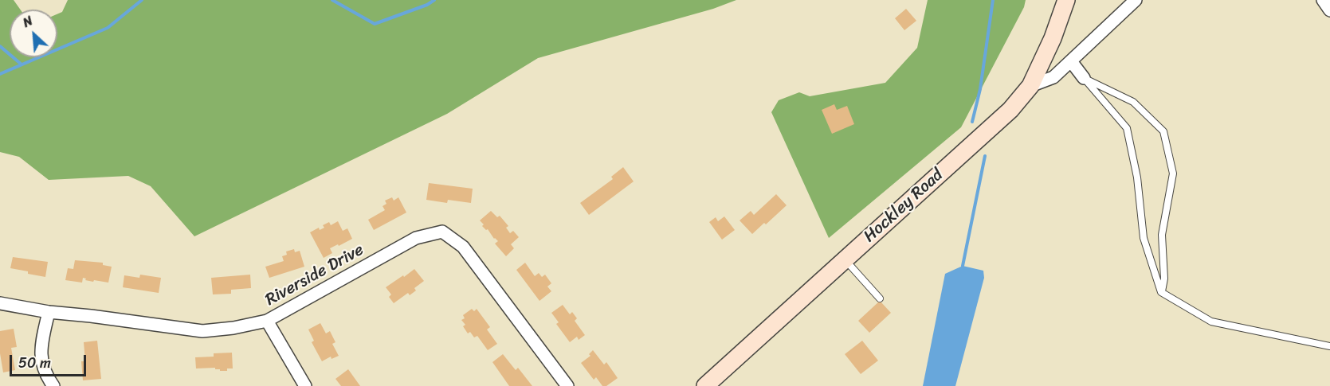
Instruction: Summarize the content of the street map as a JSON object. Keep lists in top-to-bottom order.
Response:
{
  "streets": {
    "main road": ["Hockley Road"],
    "street": ["Riverside Drive"]
  },
  "scale_bar": "50 m",
  "north": "top left"
}
